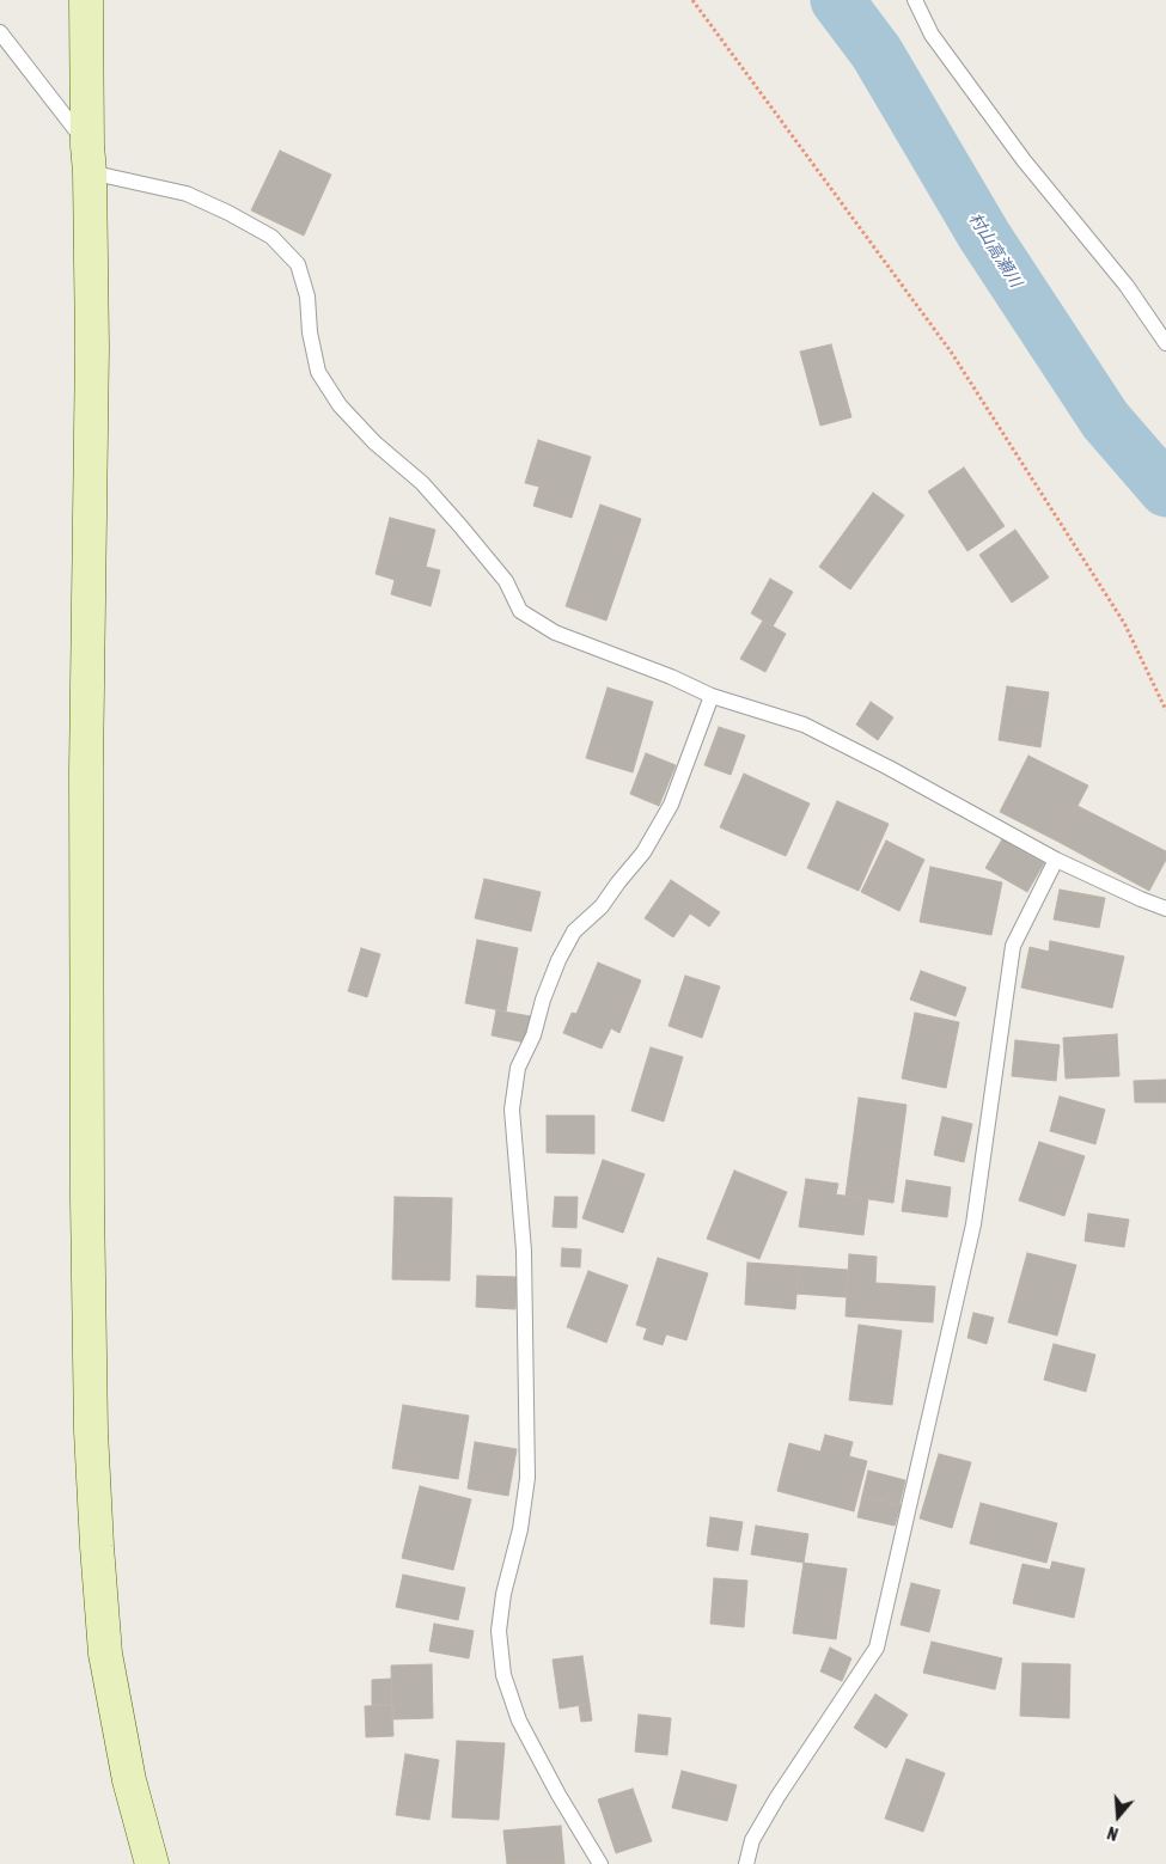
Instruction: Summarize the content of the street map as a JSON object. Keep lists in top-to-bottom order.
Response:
{
  "water": ["村山高瀬川"],
  "north": "bottom"
}
